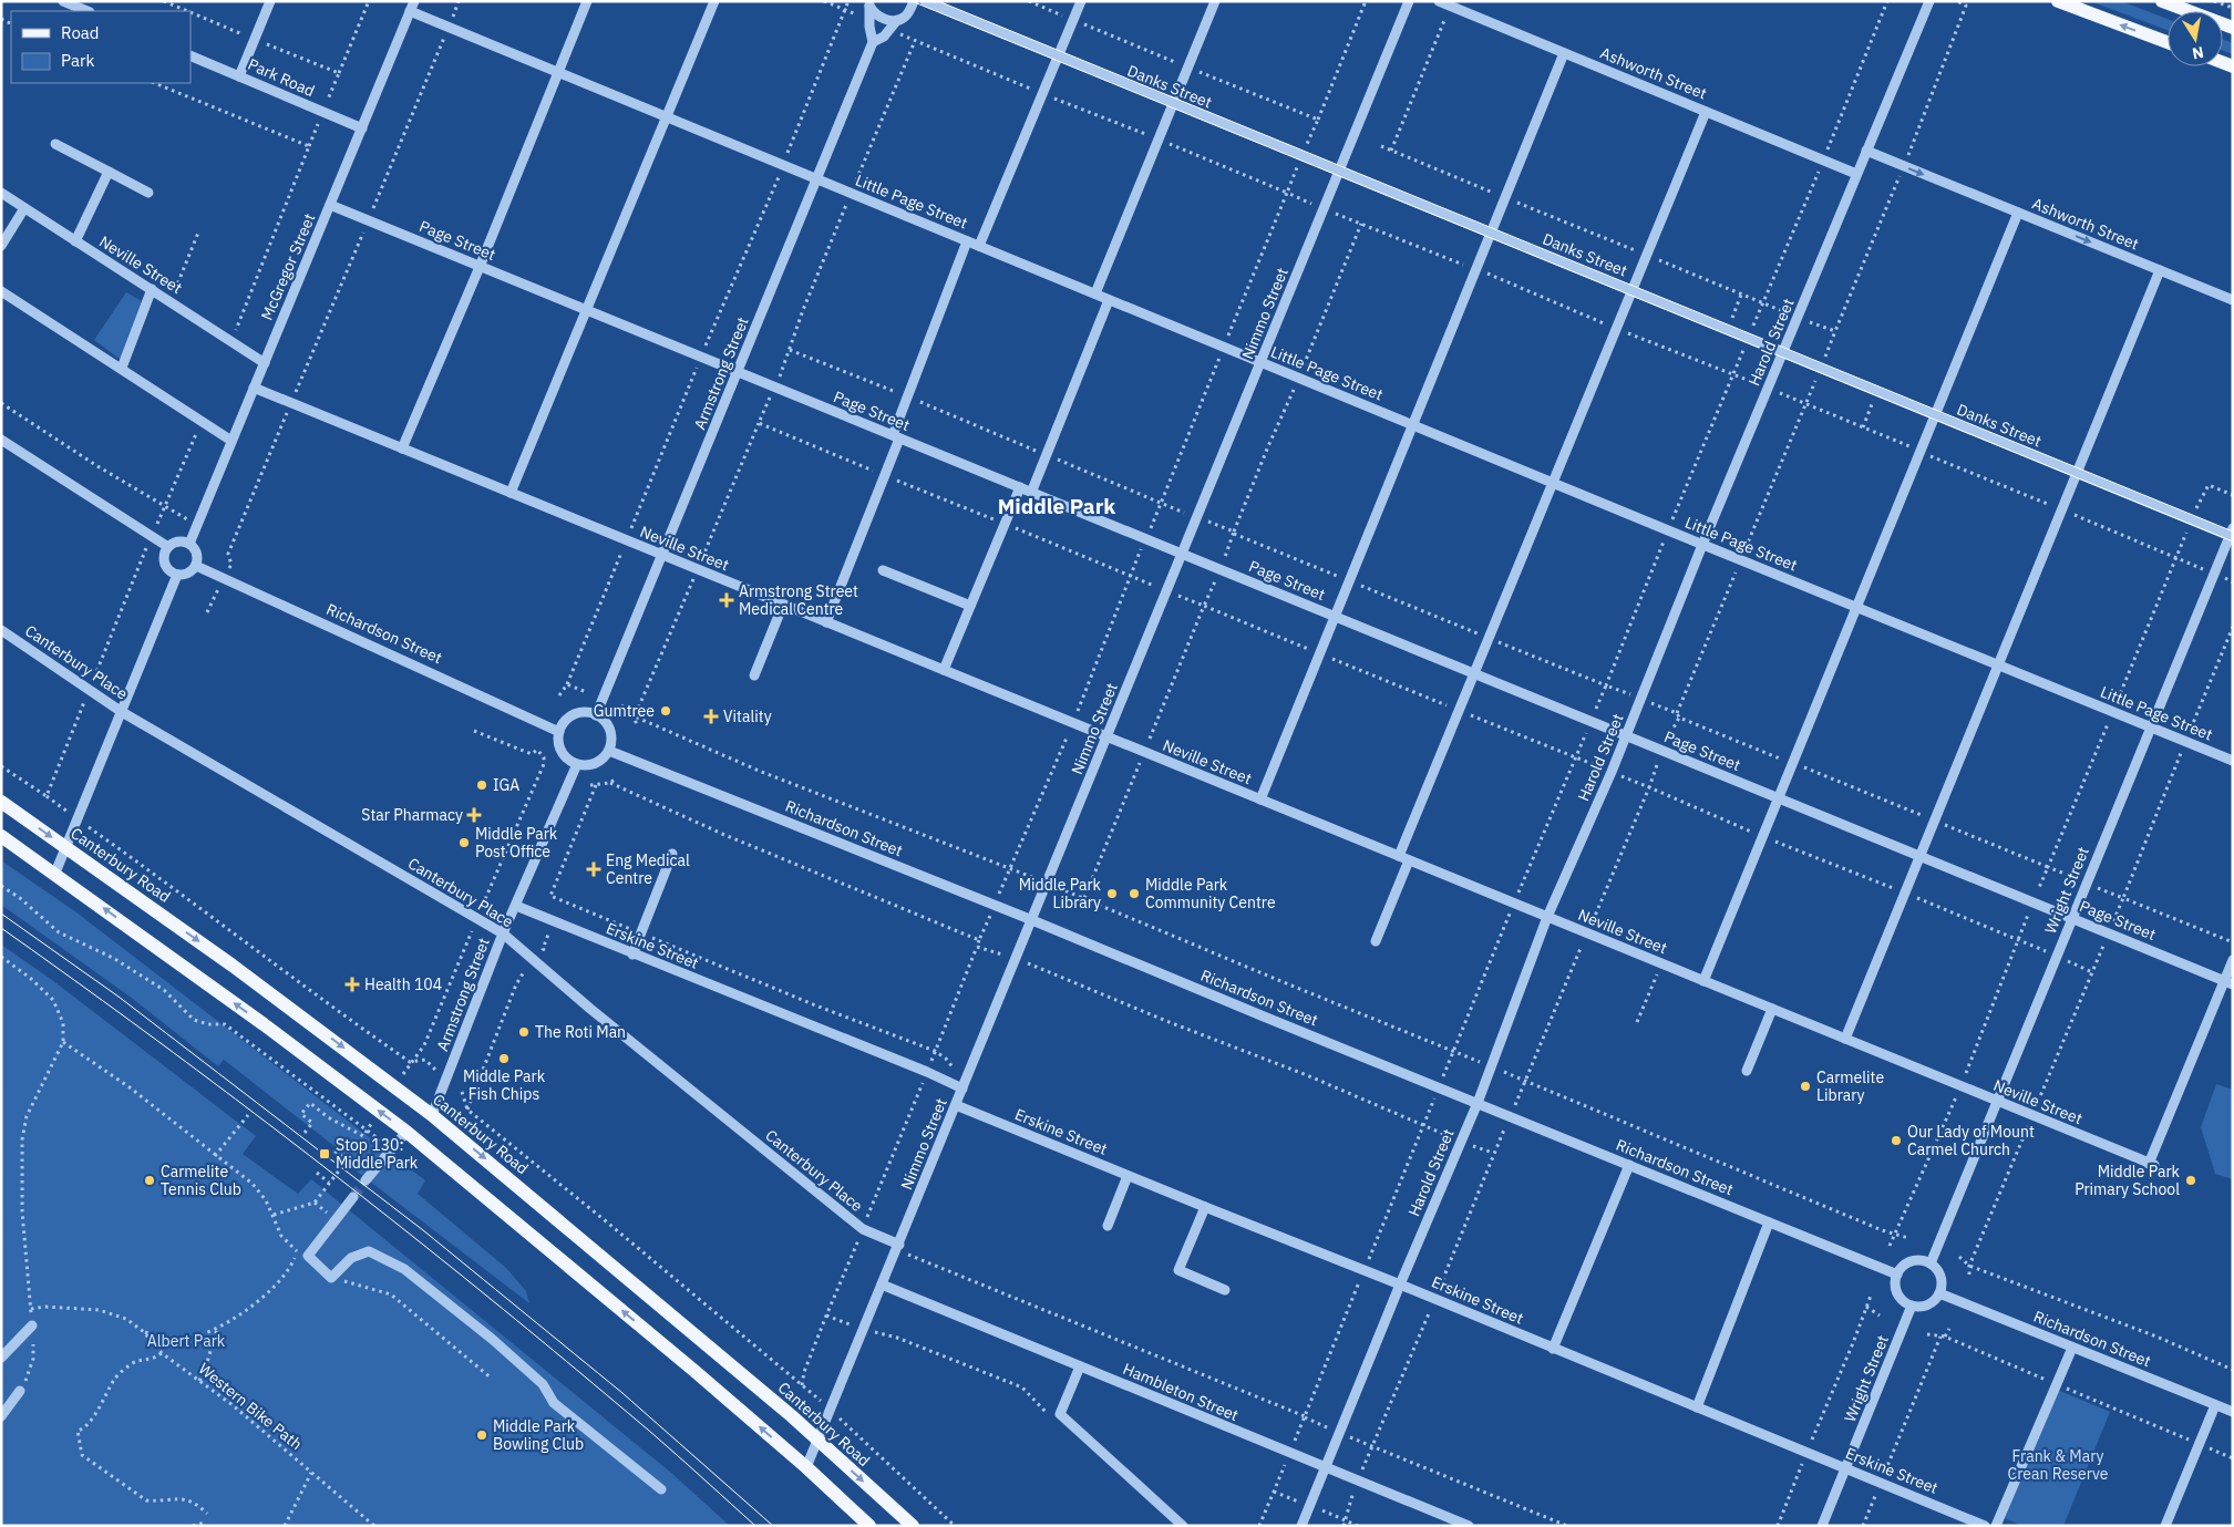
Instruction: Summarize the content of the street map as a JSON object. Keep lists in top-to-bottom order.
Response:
{
  "streets": {
    "main road": ["Canterbury Road"],
    "street": [
      "Ashworth Street",
      "Park Road",
      "Danks Street",
      "Little Page Street",
      "Page Street",
      "Neville Street",
      "McGregor Street",
      "Nimmo Street",
      "Harold Street",
      "Armstrong Street",
      "Richardson Street",
      "Canterbury Place",
      "Wright Street",
      "Erskine Street",
      "Hambleton Street"
    ],
    "path": ["Western Bike Path"]
  },
  "crossings": [
    ["Ashworth Street", "Harold Street"],
    ["Park Road", "McGregor Street"],
    ["Danks Street", "Nimmo Street"],
    ["Danks Street", "Harold Street"],
    ["Danks Street", "Wright Street"],
    ["Little Page Street", "McGregor Street"],
    ["Little Page Street", "Nimmo Street"],
    ["Little Page Street", "Harold Street"],
    ["Little Page Street", "Armstrong Street"],
    ["Little Page Street", "Wright Street"],
    ["Page Street", "Neville Street"],
    ["Page Street", "McGregor Street"],
    ["Page Street", "Nimmo Street"],
    ["Page Street", "Harold Street"],
    ["Page Street", "Armstrong Street"],
    ["Page Street", "Wright Street"],
    ["Neville Street", "McGregor Street"],
    ["Neville Street", "Nimmo Street"],
    ["Neville Street", "Harold Street"],
    ["Neville Street", "Armstrong Street"],
    ["Neville Street", "Wright Street"],
    ["McGregor Street", "Richardson Street"],
    ["Nimmo Street", "Richardson Street"],
    ["Nimmo Street", "Canterbury Place"],
    ["Nimmo Street", "Canterbury Road"],
    ["Nimmo Street", "Erskine Street"],
    ["Nimmo Street", "Hambleton Street"],
    ["Harold Street", "Richardson Street"],
    ["Harold Street", "Erskine Street"],
    ["Harold Street", "Hambleton Street"],
    ["Armstrong Street", "Richardson Street"],
    ["Armstrong Street", "Canterbury Place"],
    ["Armstrong Street", "Canterbury Road"],
    ["Armstrong Street", "Erskine Street"],
    ["Richardson Street", "Wright Street"],
    ["Wright Street", "Erskine Street"]
  ],
  "districts": ["Middle Park"],
  "parks": ["Albert Park", "Frank & Mary Crean Reserve"],
  "places": {
    "health": [
      "Armstrong Street Medical Centre",
      "Vitality",
      "Star Pharmacy",
      "Eng Medical Centre",
      "Health 104"
    ],
    "other": [
      "Gumtree",
      "IGA",
      "Middle Park Post Office",
      "Middle Park Library",
      "Middle Park Community Centre",
      "The Roti Man",
      "Middle Park Fish Chips",
      "Carmelite Library",
      "Our Lady of Mount Carmel Church",
      "Carmelite Tennis Club",
      "Middle Park Primary School",
      "Middle Park Bowling Club"
    ],
    "transit": ["Stop 130: Middle Park"]
  },
  "legend": ["Road", "Park"],
  "north": "bottom"
}
